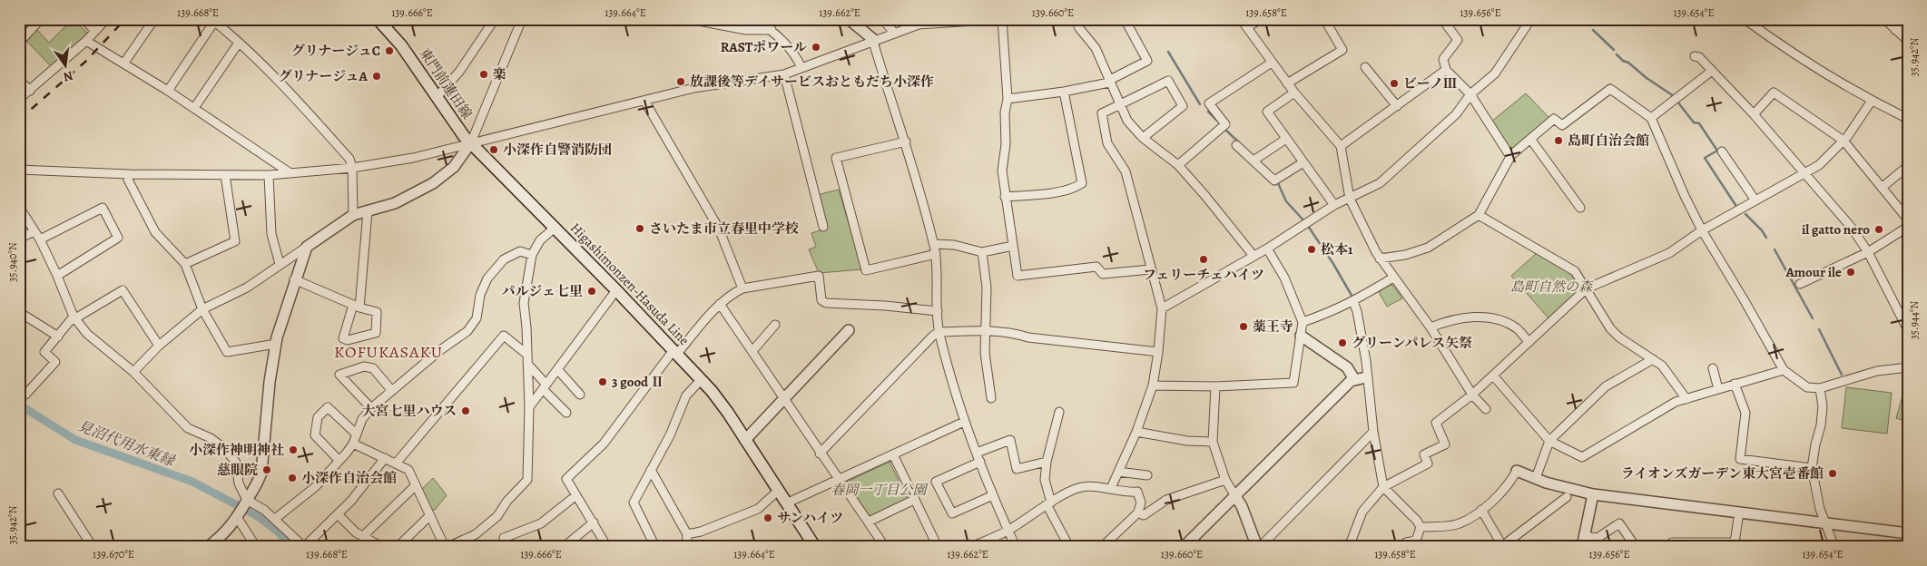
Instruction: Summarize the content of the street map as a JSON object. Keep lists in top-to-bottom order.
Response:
{
  "streets": {
    "main road": ["東門前蓮田線", "Higashimonzen-Hasuda Line"]
  },
  "crossings": [
    ["東門前蓮田線", "Higashimonzen-Hasuda Line"]
  ],
  "districts": ["KOFUKASAKU"],
  "water": ["見沼代用水東縁"],
  "parks": ["島町自然の森", "春岡一丁目公園"],
  "places": [
    "RASTポワール",
    "グリナージュC",
    "楽",
    "グリナージュA",
    "放課後等デイサービスおともだち小深作",
    "ビーノⅢ",
    "島町自治会館",
    "小深作自警消防団",
    "さいたま市立春里中学校",
    "il gatto nero",
    "松本1",
    "フェリーチェハイツ",
    "Amour ile",
    "パルジェ七里",
    "薬王寺",
    "グリーンパレス矢祭",
    "3 good Ⅱ",
    "大宮七里ハウス",
    "小深作神明神社",
    "慈眼院",
    "ライオンズガーデン東大宮壱番館",
    "小深作自治会館",
    "サンハイツ"
  ],
  "north": "bottom",
  "coordinates": [
    "139.668°E",
    "139.666°E",
    "139.664°E",
    "139.662°E",
    "139.660°E",
    "139.658°E",
    "139.656°E",
    "139.654°E",
    "35.942°N",
    "35.940°N",
    "35.944°N",
    "139.670°E"
  ]
}
